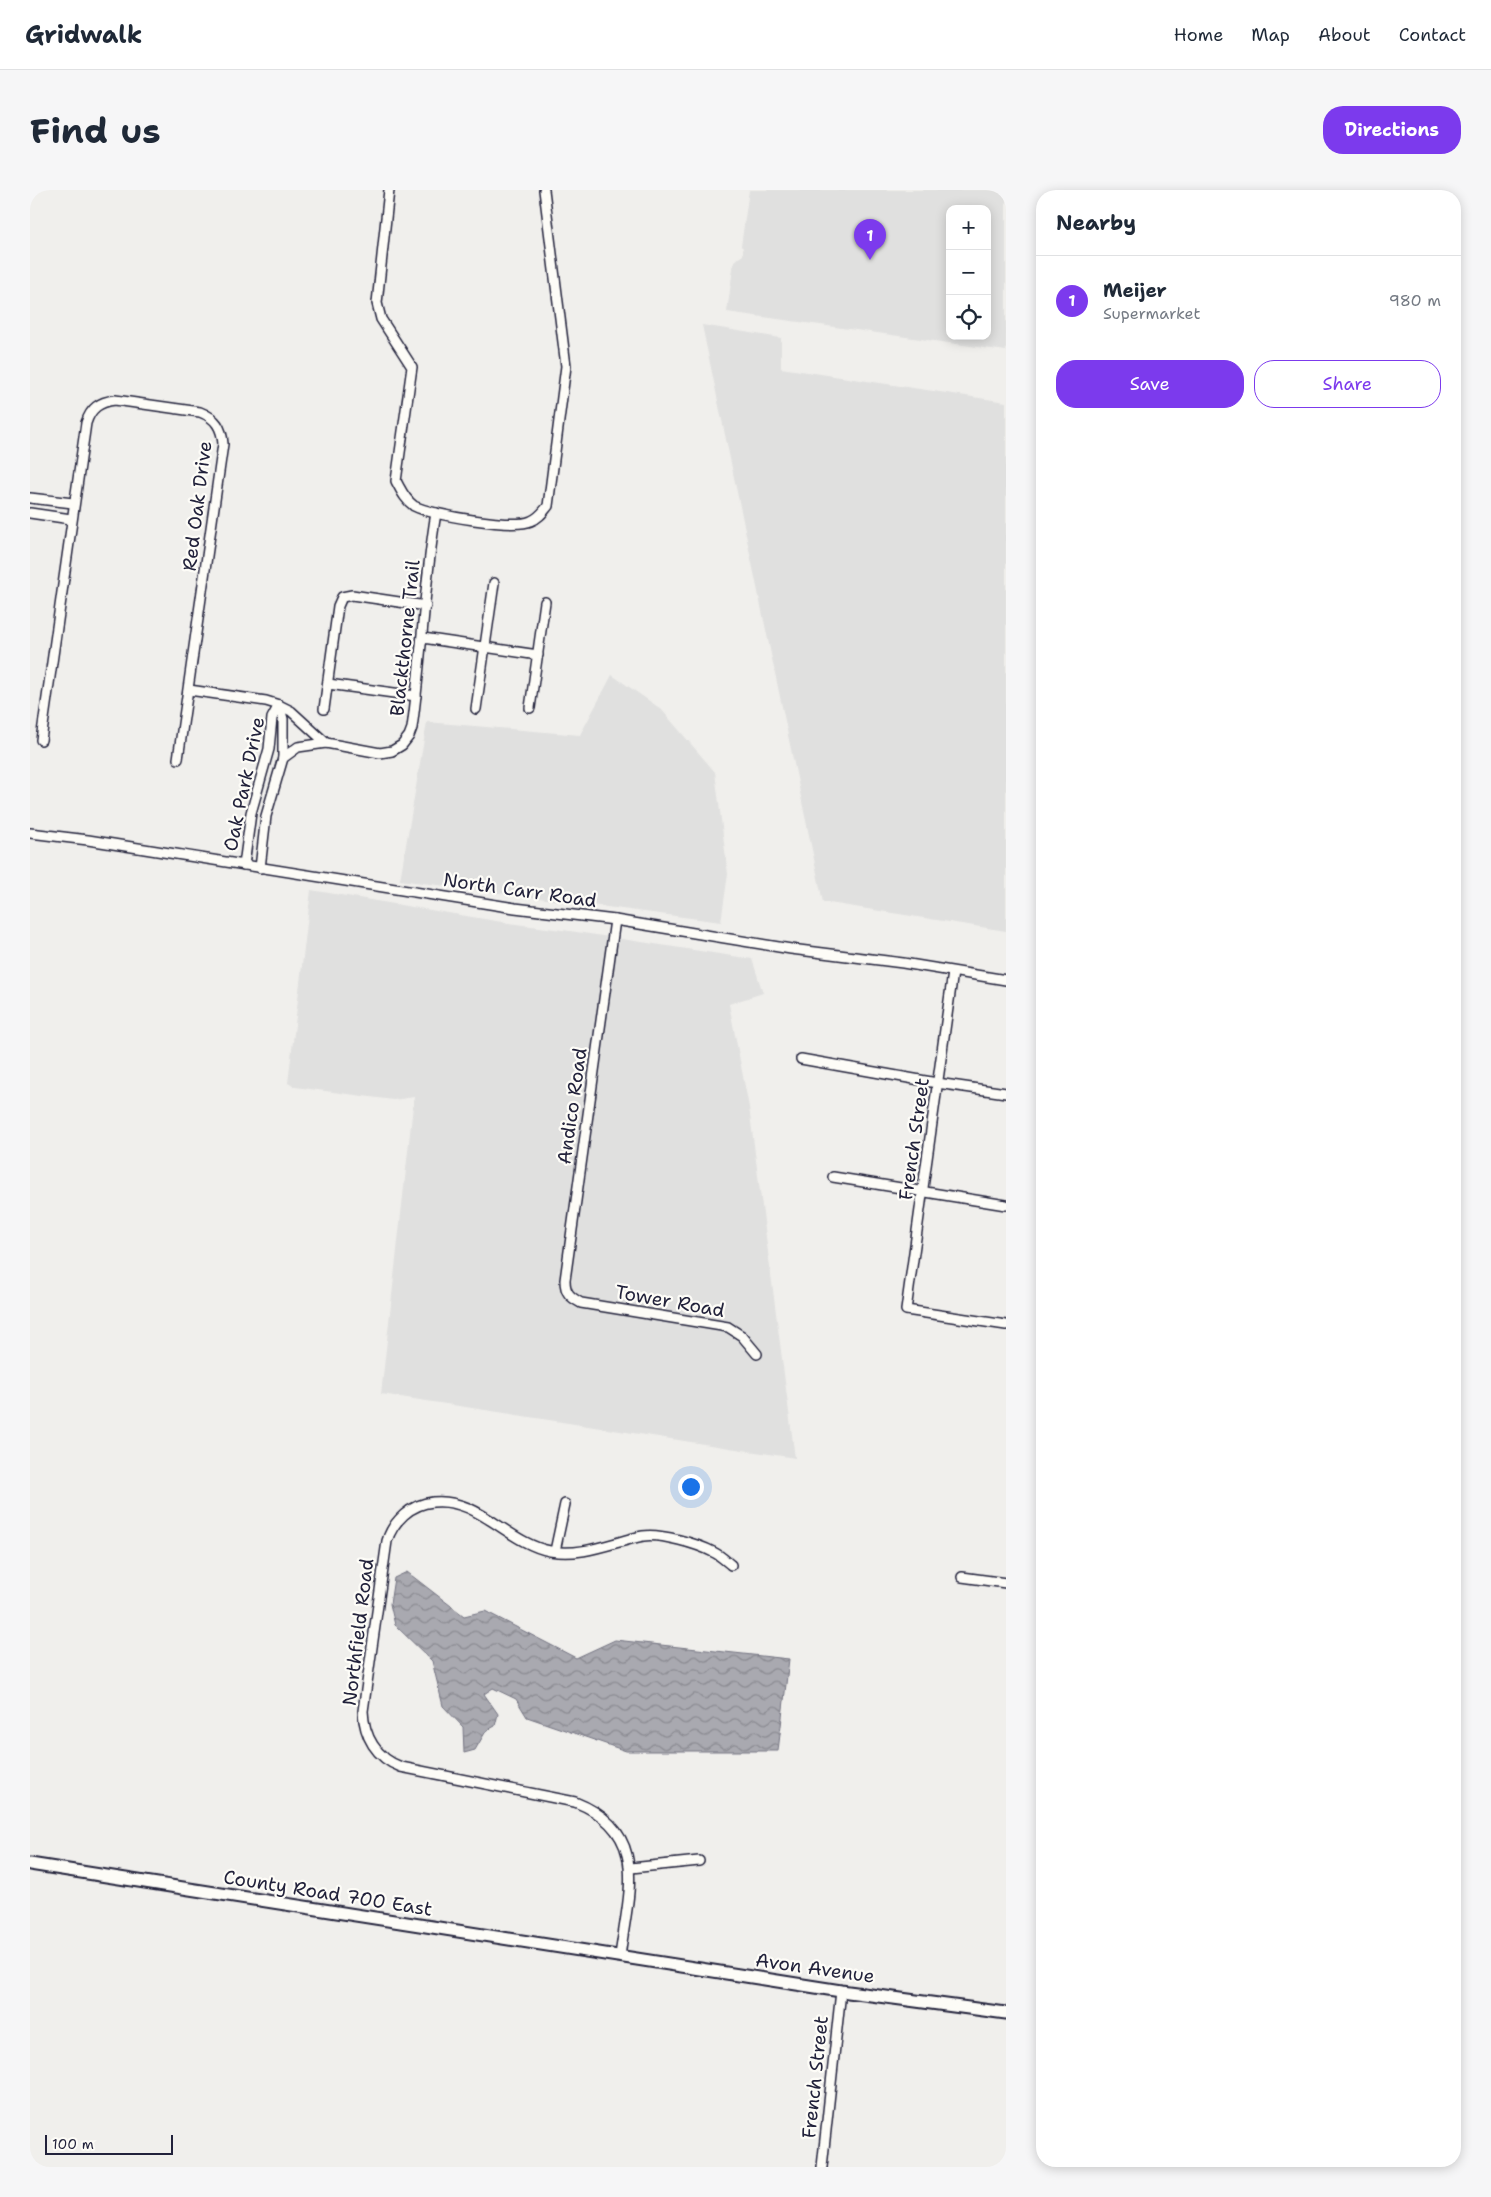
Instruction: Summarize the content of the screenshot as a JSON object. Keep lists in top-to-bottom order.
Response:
{
  "streets": {
    "main road": ["County Road 700 East", "Avon Avenue"],
    "street": [
      "Red Oak Drive",
      "Blackthorne Trail",
      "Oak Park Drive",
      "North Carr Road",
      "Andico Road",
      "French Street",
      "Tower Road",
      "Northfield Road"
    ]
  },
  "crossings": [
    ["Blackthorne Trail", "Oak Park Drive"],
    ["Oak Park Drive", "North Carr Road"],
    ["North Carr Road", "Andico Road"],
    ["North Carr Road", "French Street"],
    ["Andico Road", "Tower Road"],
    ["French Street", "Avon Avenue"],
    ["Northfield Road", "County Road 700 East"],
    ["Northfield Road", "Avon Avenue"],
    ["County Road 700 East", "Avon Avenue"]
  ],
  "scale_bar": "100 m",
  "page": {
    "header": "Gridwalk",
    "nav": [
      "Home",
      "Map",
      "About",
      "Contact"
    ],
    "buttons": [
      "Directions",
      ["Save", "Share"]
    ],
    "title": "Find us",
    "heading": "Nearby",
    "map_buttons": ["+", "−"],
    "pins": "1",
    "list": [
      {
        "mark": "1",
        "name": "Meijer",
        "note": "Supermarket",
        "value": "980 m"
      }
    ],
    "scale": "100 m"
  }
}
